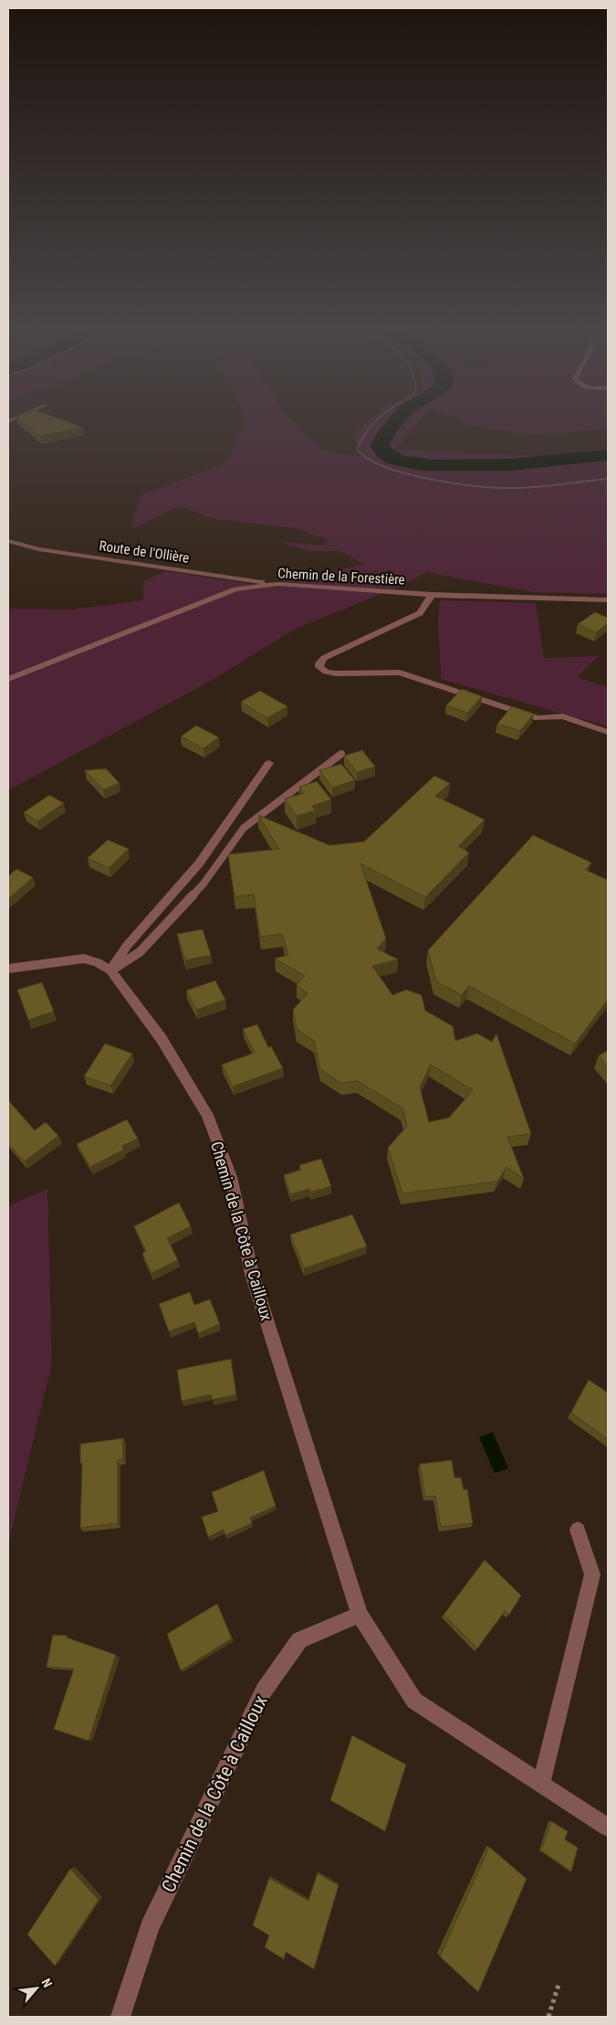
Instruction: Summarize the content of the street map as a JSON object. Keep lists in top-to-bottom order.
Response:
{
  "streets": {
    "street": ["Route de l'Ollière", "Chemin de la Forestière", "Chemin de la Côte à Cailloux"]
  },
  "crossings": [
    ["Route de l'Ollière", "Chemin de la Forestière"]
  ],
  "north": "top right"
}
